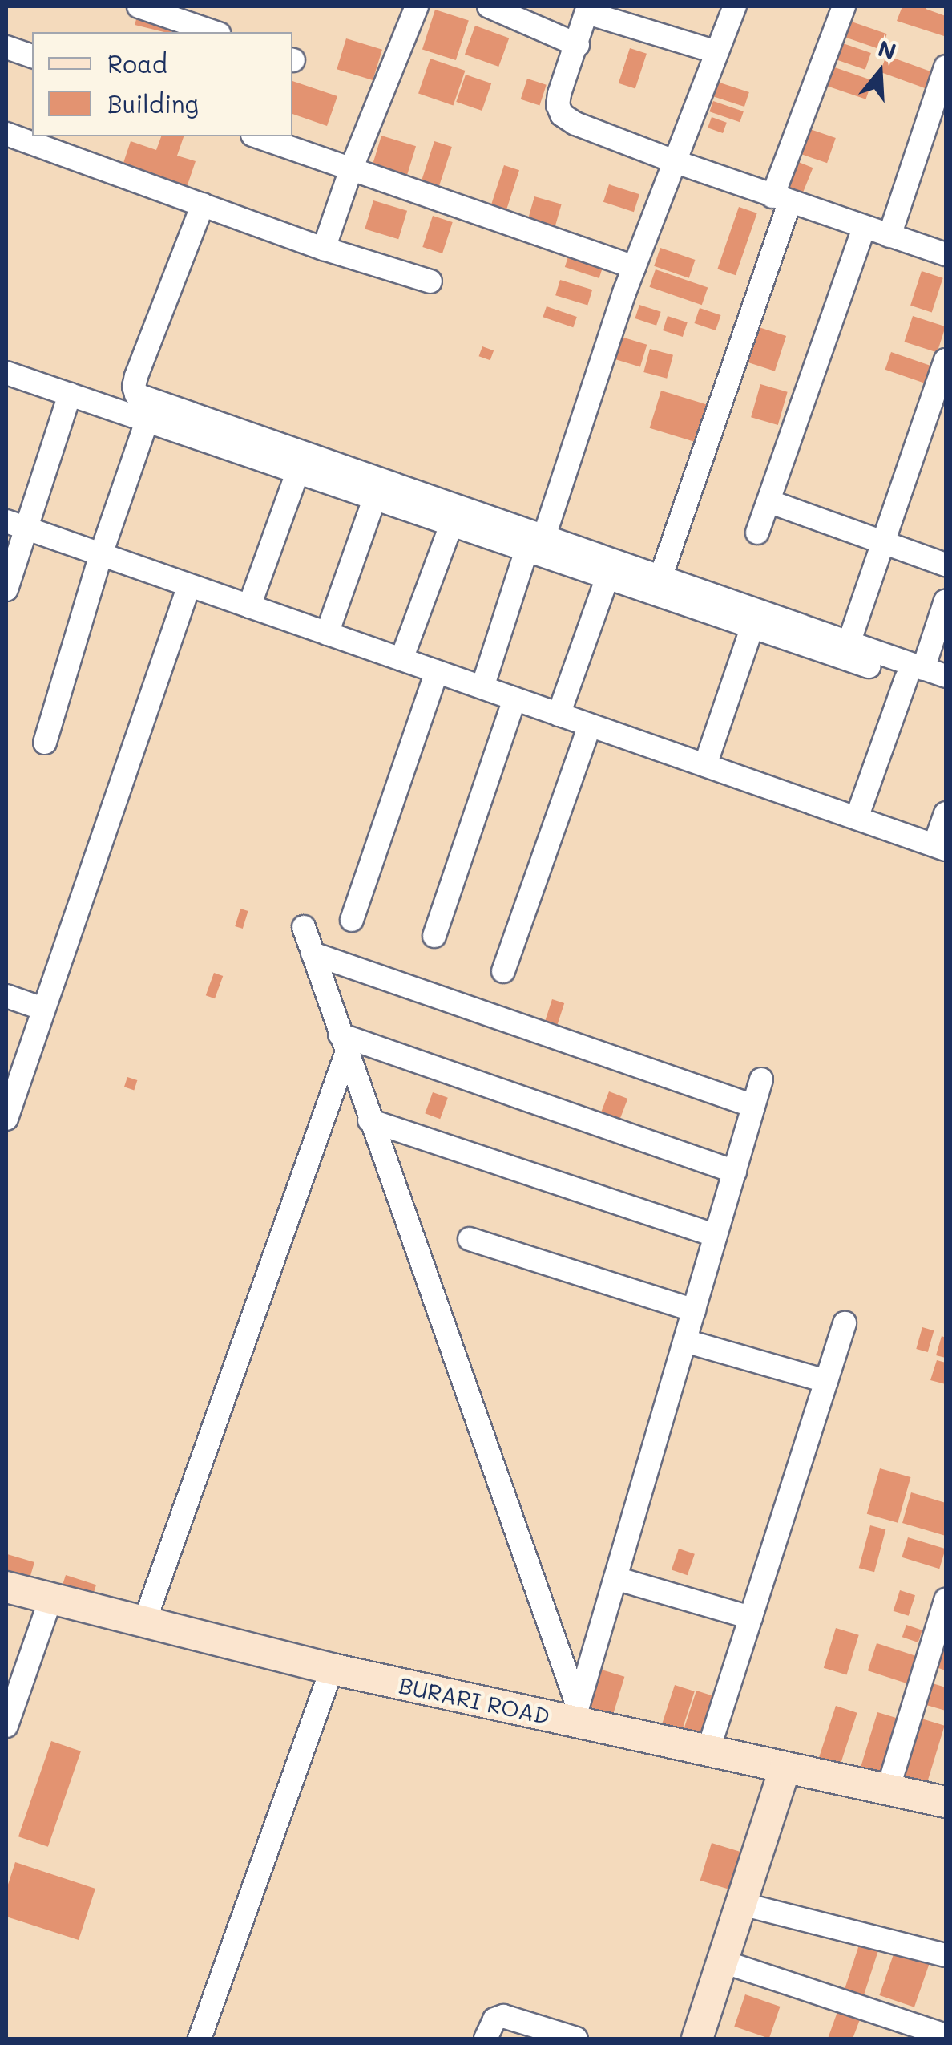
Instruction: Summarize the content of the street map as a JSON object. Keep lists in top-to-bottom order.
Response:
{
  "streets": {
    "main road": ["BURARI ROAD"]
  },
  "legend": ["Road", "Building"],
  "north": "top"
}
